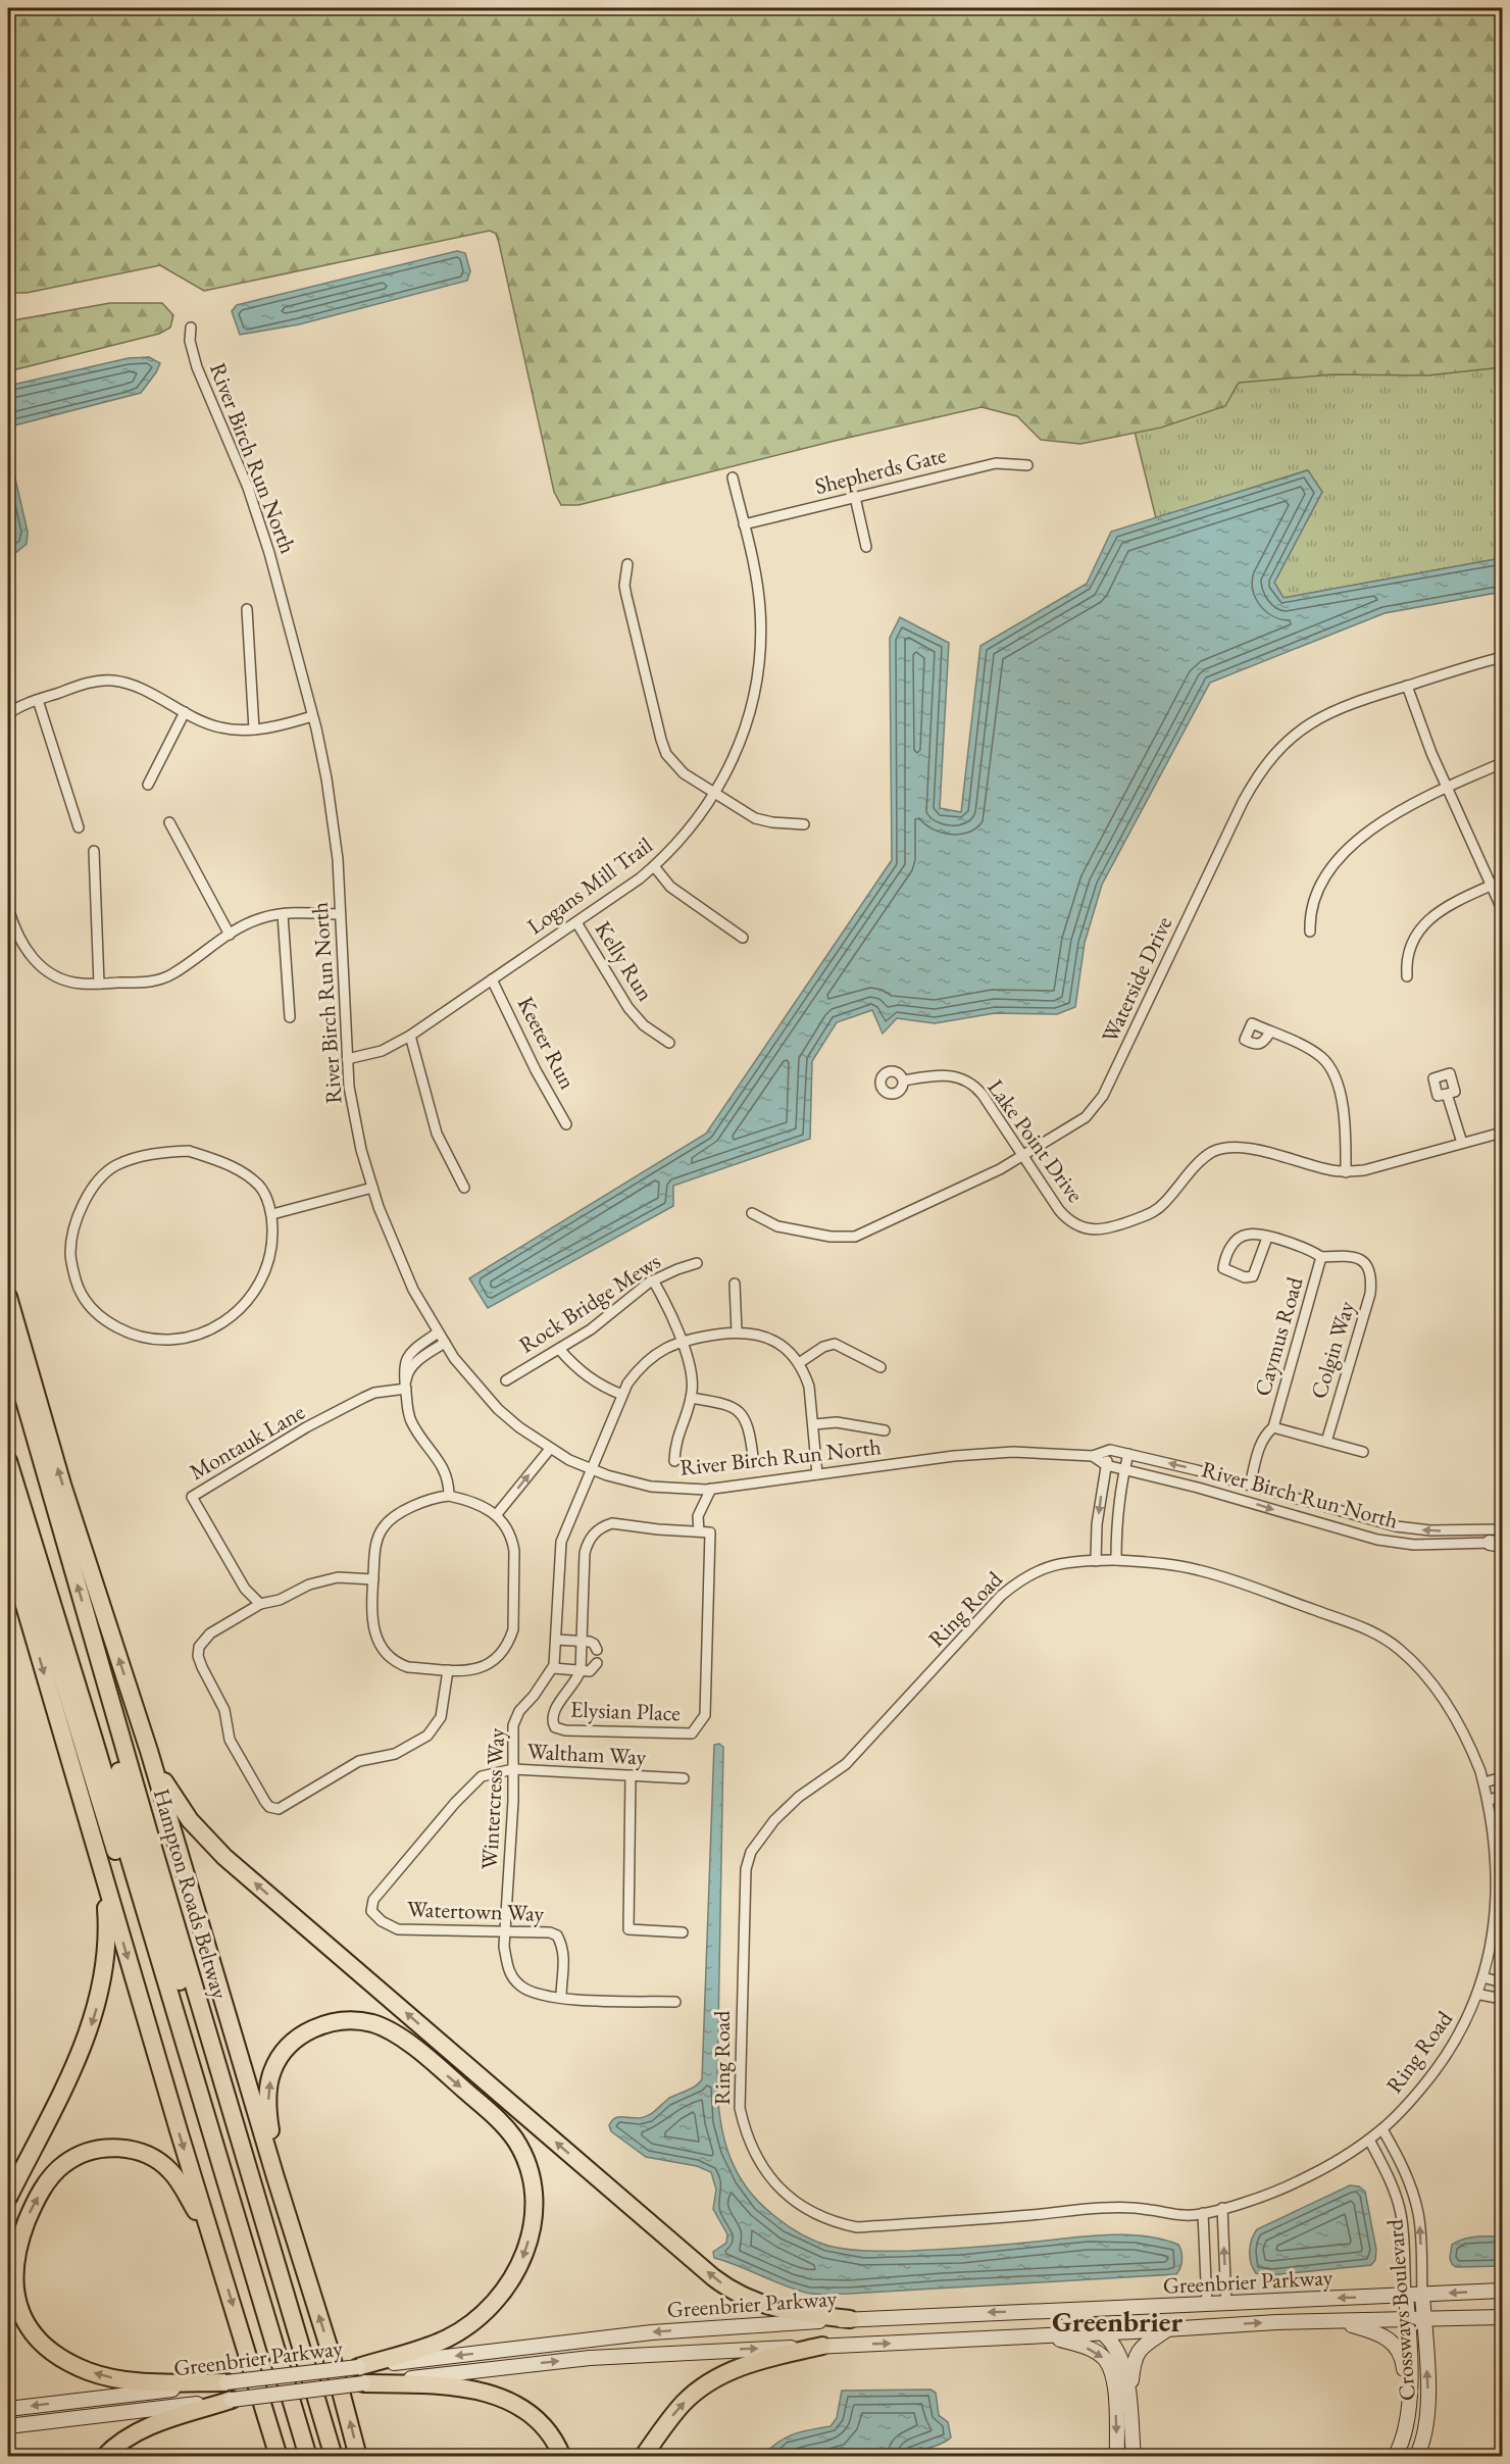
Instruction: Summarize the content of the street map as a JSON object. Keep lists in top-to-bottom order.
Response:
{
  "streets": {
    "highway": ["Hampton Roads Beltway"],
    "main road": ["Greenbrier Parkway", "Crossways Boulevard"],
    "street": [
      "River Birch Run North",
      "Shepherds Gate",
      "Logans Mill Trail",
      "Kelly Run",
      "Waterside Drive",
      "Keeter Run",
      "Lake Point Drive",
      "Rock Bridge Mews",
      "Caymus Road",
      "Colgin Way",
      "Montauk Lane",
      "Ring Road",
      "Elysian Place",
      "Waltham Way",
      "Wintercress Way",
      "Watertown Way"
    ]
  },
  "crossings": [
    ["River Birch Run North", "Logans Mill Trail"],
    ["River Birch Run North", "Caymus Road"],
    ["Shepherds Gate", "Logans Mill Trail"],
    ["Logans Mill Trail", "Kelly Run"],
    ["Logans Mill Trail", "Keeter Run"],
    ["Waterside Drive", "Lake Point Drive"],
    ["Caymus Road", "Colgin Way"],
    ["Ring Road", "Crossways Boulevard"],
    ["Elysian Place", "Wintercress Way"],
    ["Waltham Way", "Wintercress Way"],
    ["Waltham Way", "Watertown Way"],
    ["Wintercress Way", "Watertown Way"],
    ["Greenbrier Parkway", "Crossways Boulevard"]
  ],
  "districts": ["Greenbrier"]
}
